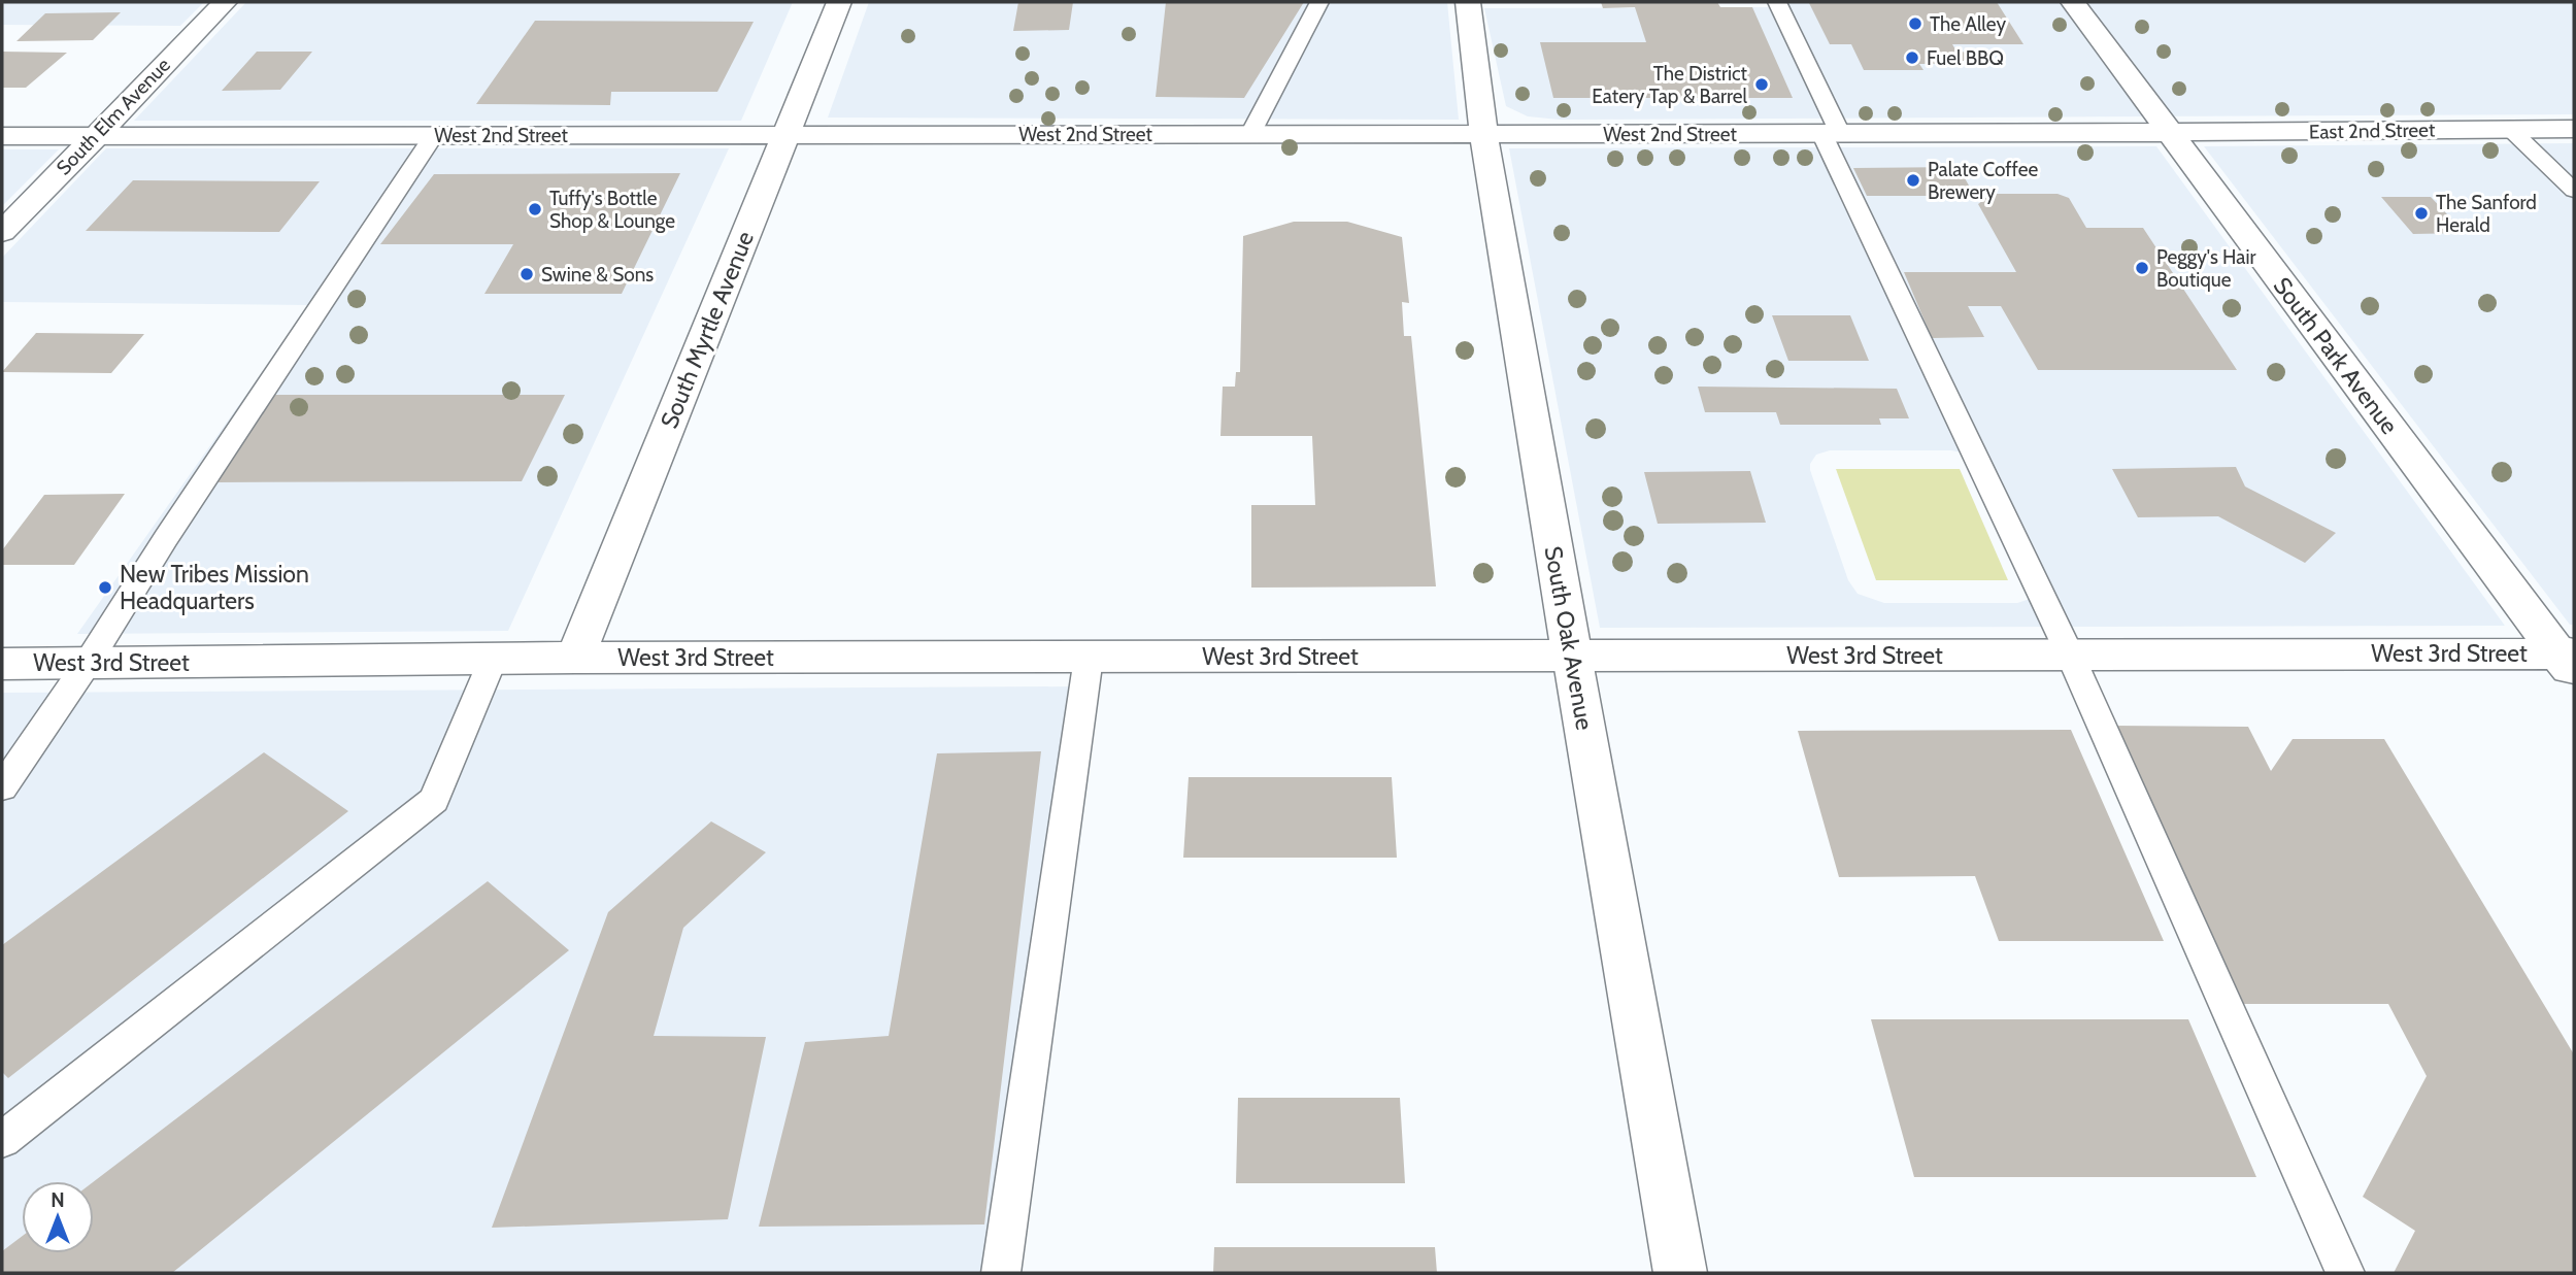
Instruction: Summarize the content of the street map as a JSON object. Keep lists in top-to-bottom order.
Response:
{
  "streets": {
    "street": [
      "South Elm Avenue",
      "East 2nd Street",
      "West 2nd Street",
      "South Myrtle Avenue",
      "South Park Avenue",
      "South Oak Avenue",
      "West 3rd Street"
    ]
  },
  "crossings": [
    ["South Elm Avenue", "West 2nd Street"],
    ["East 2nd Street", "West 2nd Street"],
    ["East 2nd Street", "South Park Avenue"],
    ["West 2nd Street", "South Myrtle Avenue"],
    ["West 2nd Street", "South Park Avenue"],
    ["West 2nd Street", "South Oak Avenue"],
    ["South Myrtle Avenue", "West 3rd Street"],
    ["South Park Avenue", "West 3rd Street"],
    ["South Oak Avenue", "West 3rd Street"]
  ],
  "places": [
    "The Alley",
    "Fuel BBQ",
    "The District Eatery Tap & Barrel",
    "Palate Coffee Brewery",
    "Tuffy's Bottle Shop & Lounge",
    "The Sanford Herald",
    "Peggy's Hair Boutique",
    "Swine & Sons",
    "New Tribes Mission Headquarters"
  ],
  "north": "top"
}
